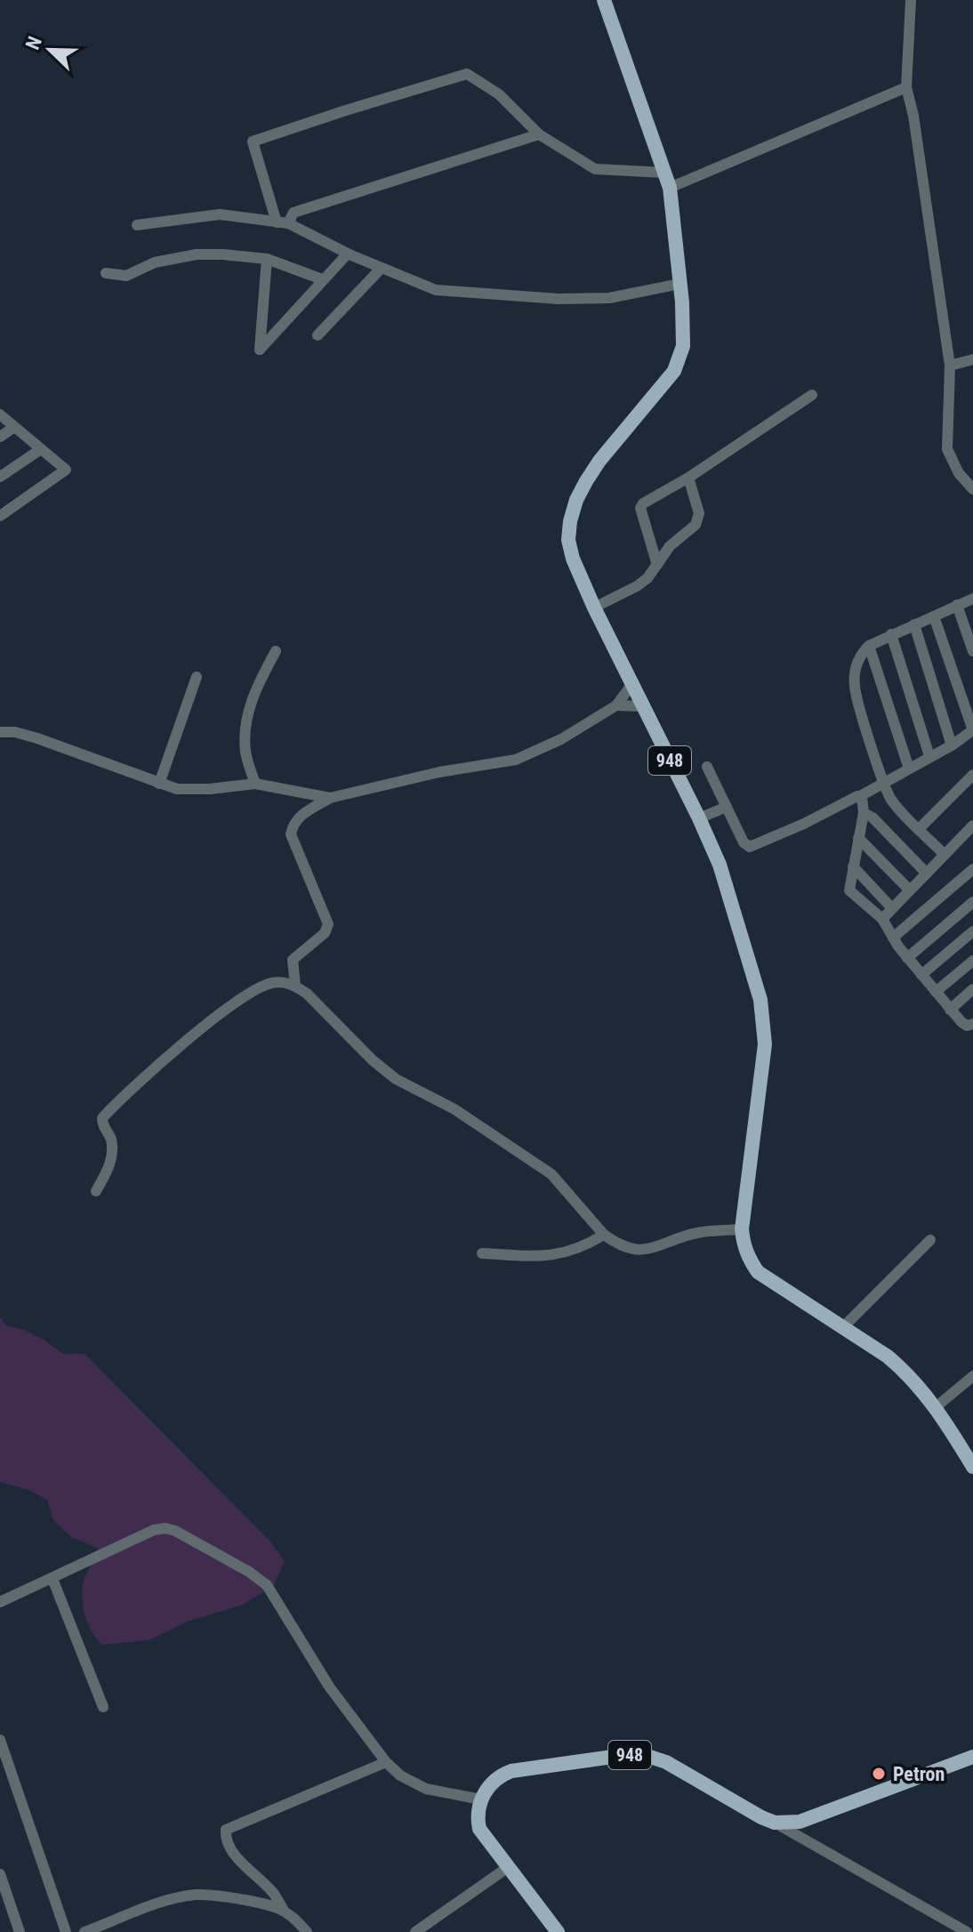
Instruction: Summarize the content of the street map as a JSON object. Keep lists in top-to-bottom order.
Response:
{
  "streets": {
    "main road": ["948"]
  },
  "places": ["Petron"],
  "north": "top left"
}
